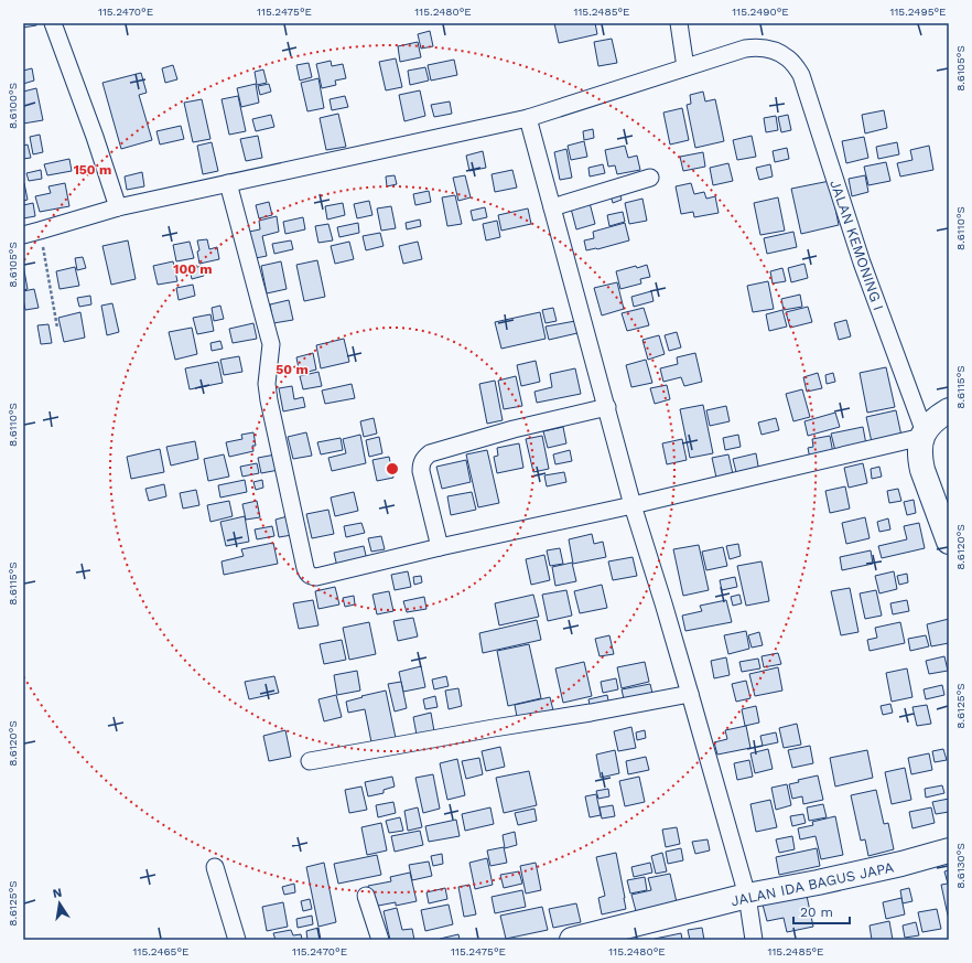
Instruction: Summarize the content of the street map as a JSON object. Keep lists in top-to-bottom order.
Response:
{
  "streets": {
    "street": ["JALAN KEMONING I", "JALAN IDA BAGUS JAPA"]
  },
  "scale_bar": "20 m",
  "north": "top",
  "coordinates": [
    "115.2470°E",
    "115.2475°E",
    "115.2480°E",
    "115.2485°E",
    "115.2490°E",
    "115.2495°E",
    "8.6105°S",
    "8.6100°S",
    "8.6110°S",
    "8.6115°S",
    "8.6120°S",
    "8.6125°S",
    "8.6130°S",
    "115.2465°E"
  ],
  "rings": ["150 m", "100 m", "50 m"]
}
